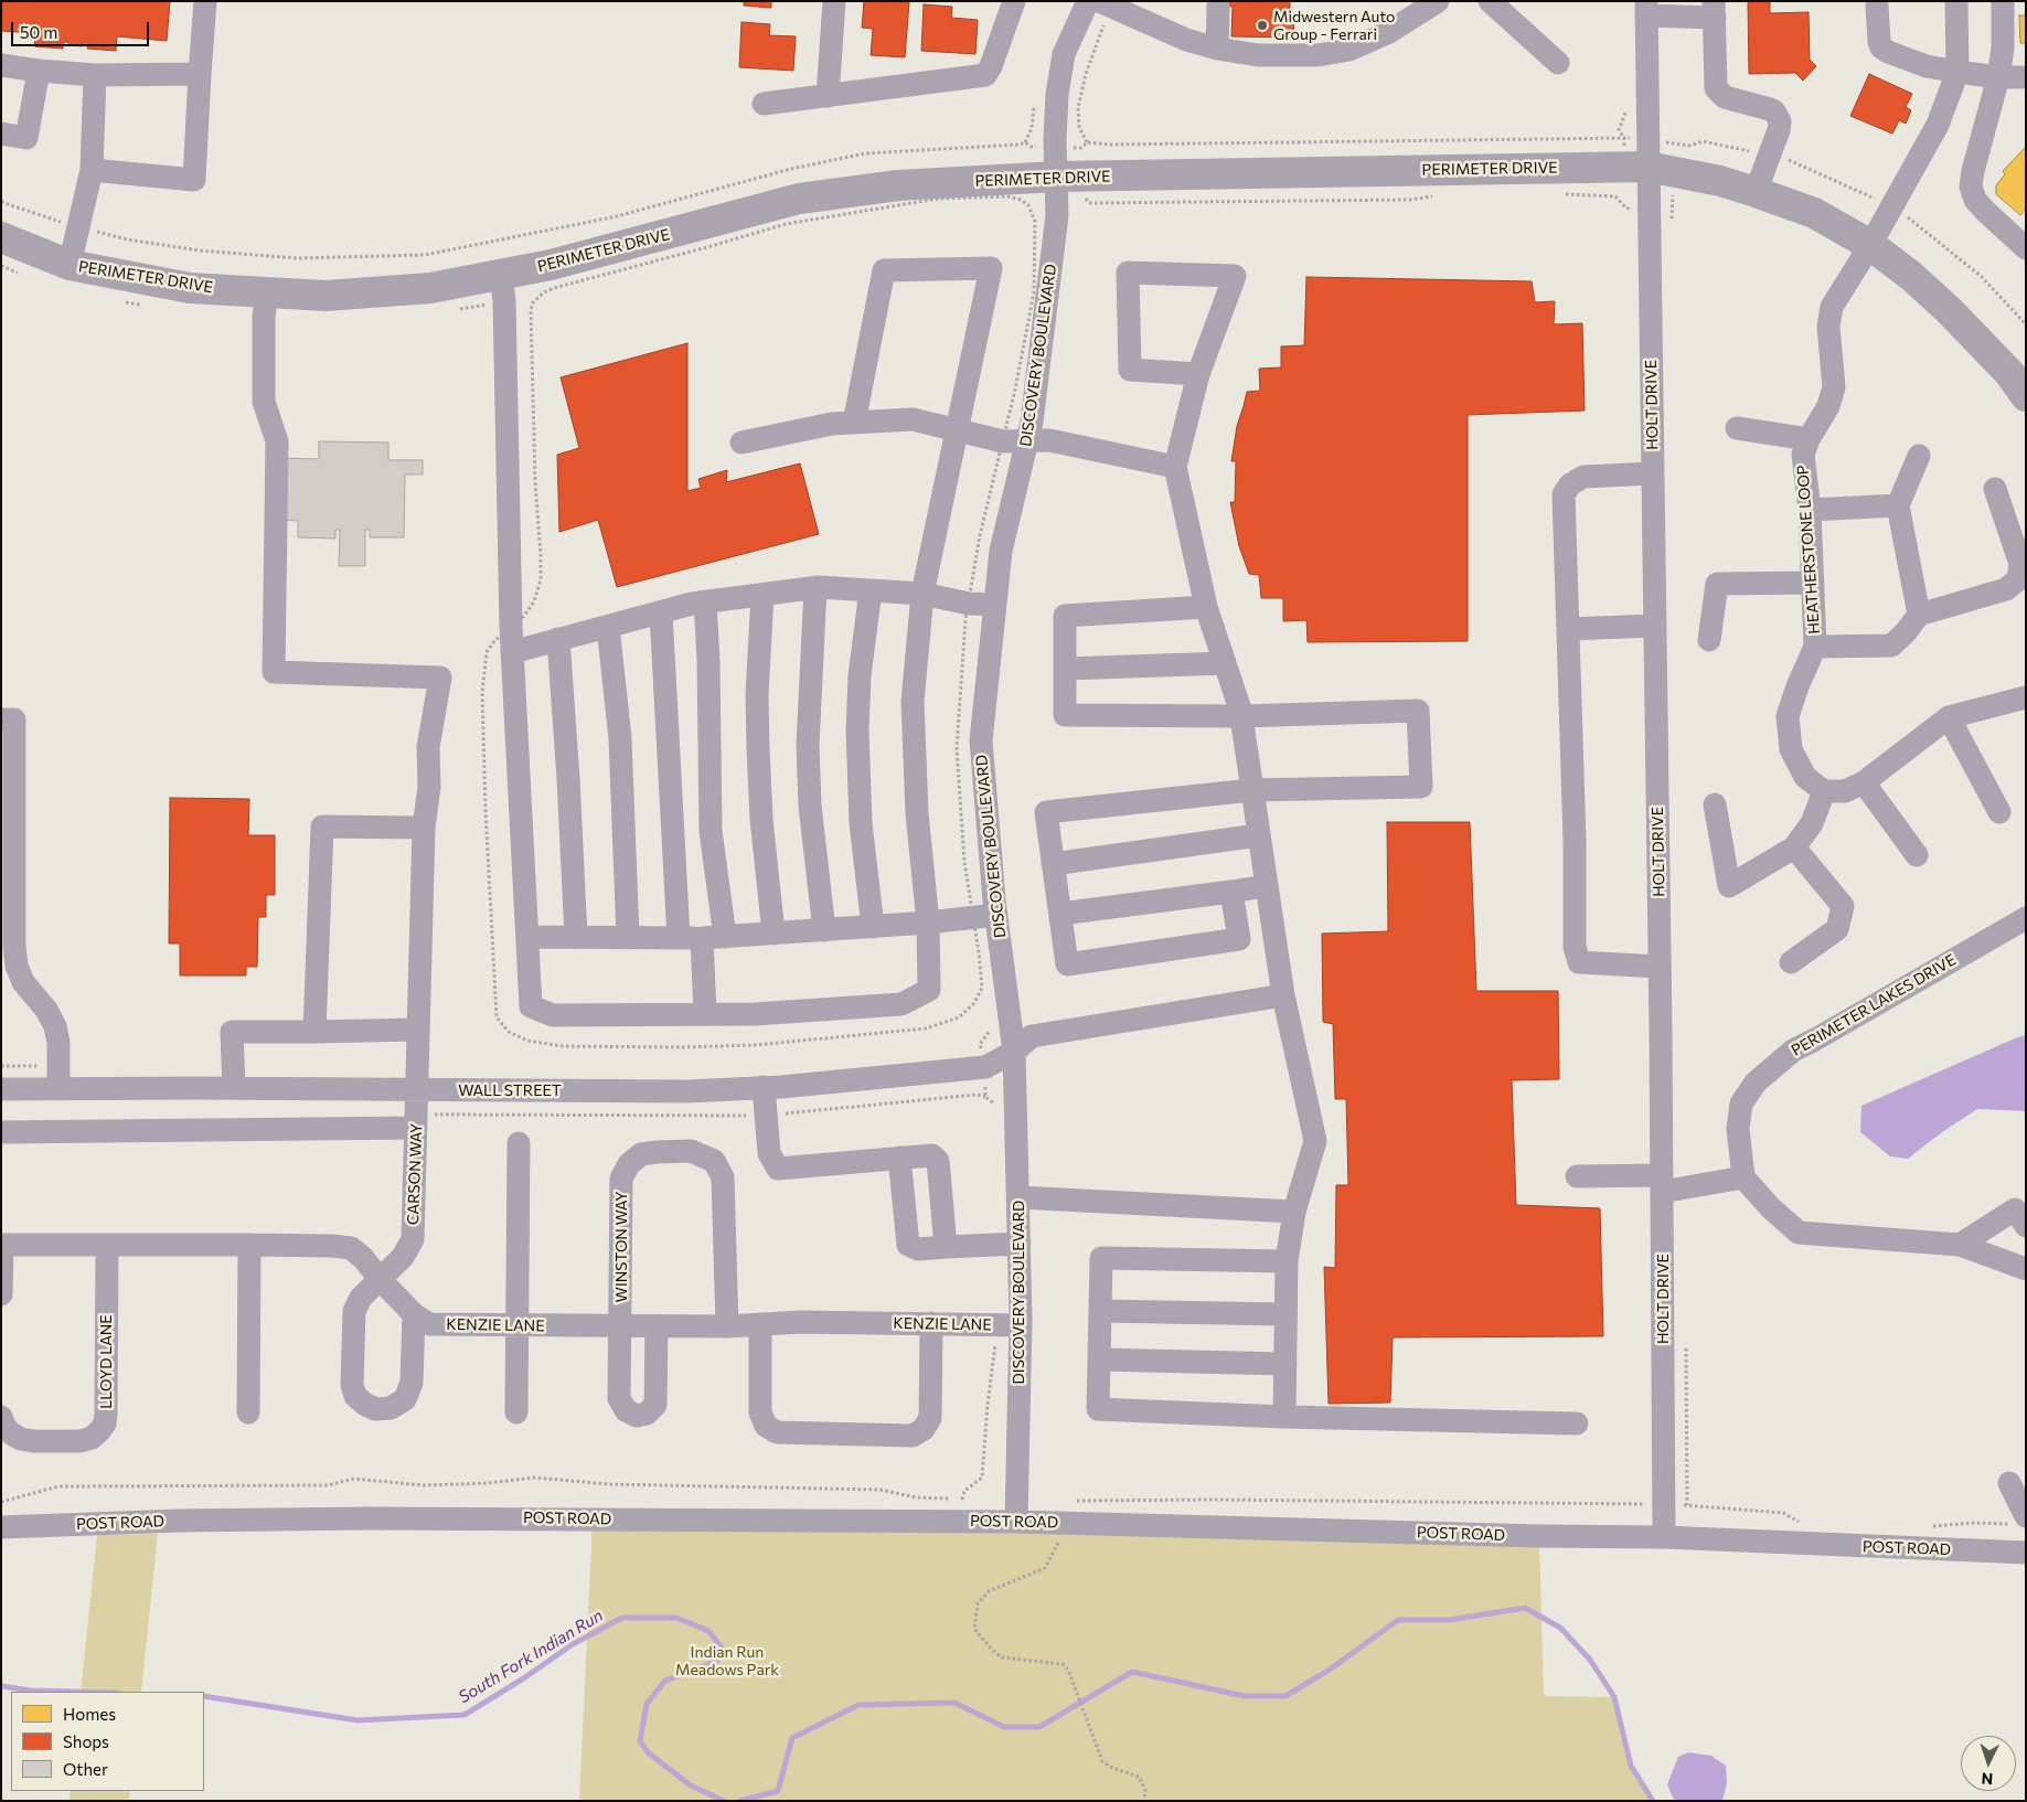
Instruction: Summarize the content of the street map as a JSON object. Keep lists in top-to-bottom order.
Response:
{
  "streets": {
    "main road": ["PERIMETER DRIVE"],
    "street": [
      "DISCOVERY BOULEVARD",
      "HOLT DRIVE",
      "HEATHERSTONE LOOP",
      "PERIMETER LAKES DRIVE",
      "WALL STREET",
      "CARSON WAY",
      "WINSTON WAY",
      "KENZIE LANE",
      "LLOYD LANE",
      "POST ROAD"
    ]
  },
  "crossings": [
    ["PERIMETER DRIVE", "DISCOVERY BOULEVARD"],
    ["PERIMETER DRIVE", "HOLT DRIVE"],
    ["PERIMETER DRIVE", "HEATHERSTONE LOOP"],
    ["PERIMETER DRIVE", "CARSON WAY"],
    ["DISCOVERY BOULEVARD", "WALL STREET"],
    ["DISCOVERY BOULEVARD", "KENZIE LANE"],
    ["DISCOVERY BOULEVARD", "POST ROAD"],
    ["HOLT DRIVE", "POST ROAD"],
    ["WALL STREET", "CARSON WAY"],
    ["CARSON WAY", "KENZIE LANE"],
    ["WINSTON WAY", "KENZIE LANE"],
    ["KENZIE LANE", "LLOYD LANE"]
  ],
  "water": ["South Fork Indian Run"],
  "parks": ["Indian Run Meadows Park"],
  "places": ["Midwestern Auto Group - Ferrari"],
  "legend": ["Homes", "Shops", "Other"],
  "scale_bar": "50 m",
  "north": "bottom"
}
